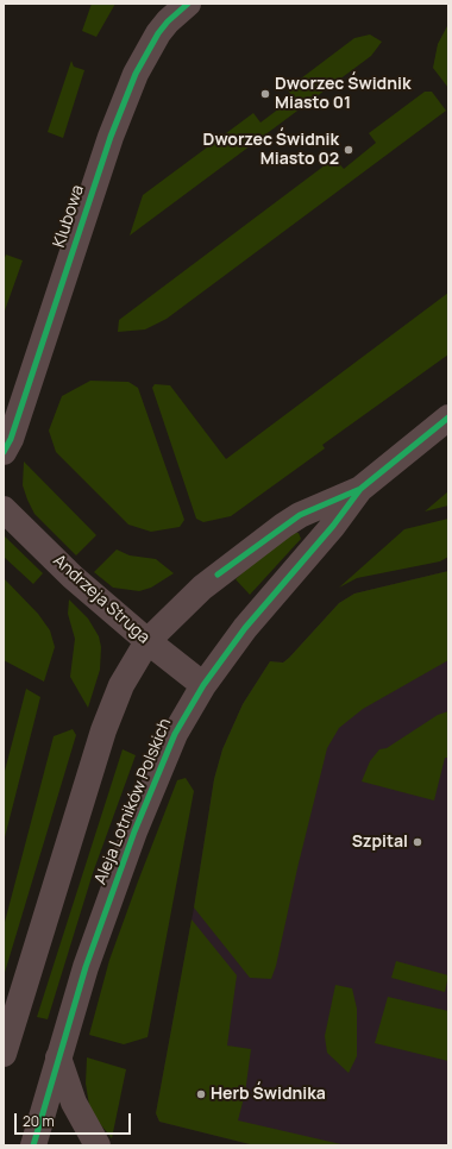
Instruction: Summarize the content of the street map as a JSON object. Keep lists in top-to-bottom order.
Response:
{
  "streets": {
    "street": ["Klubowa", "Andrzeja Struga", "Aleja Lotników Polskich"]
  },
  "crossings": [
    ["Andrzeja Struga", "Aleja Lotników Polskich"]
  ],
  "places": [
    "Dworzec Świdnik Miasto 01",
    "Dworzec Świdnik Miasto 02",
    "Szpital",
    "Herb Świdnika"
  ],
  "scale_bar": "20 m"
}
